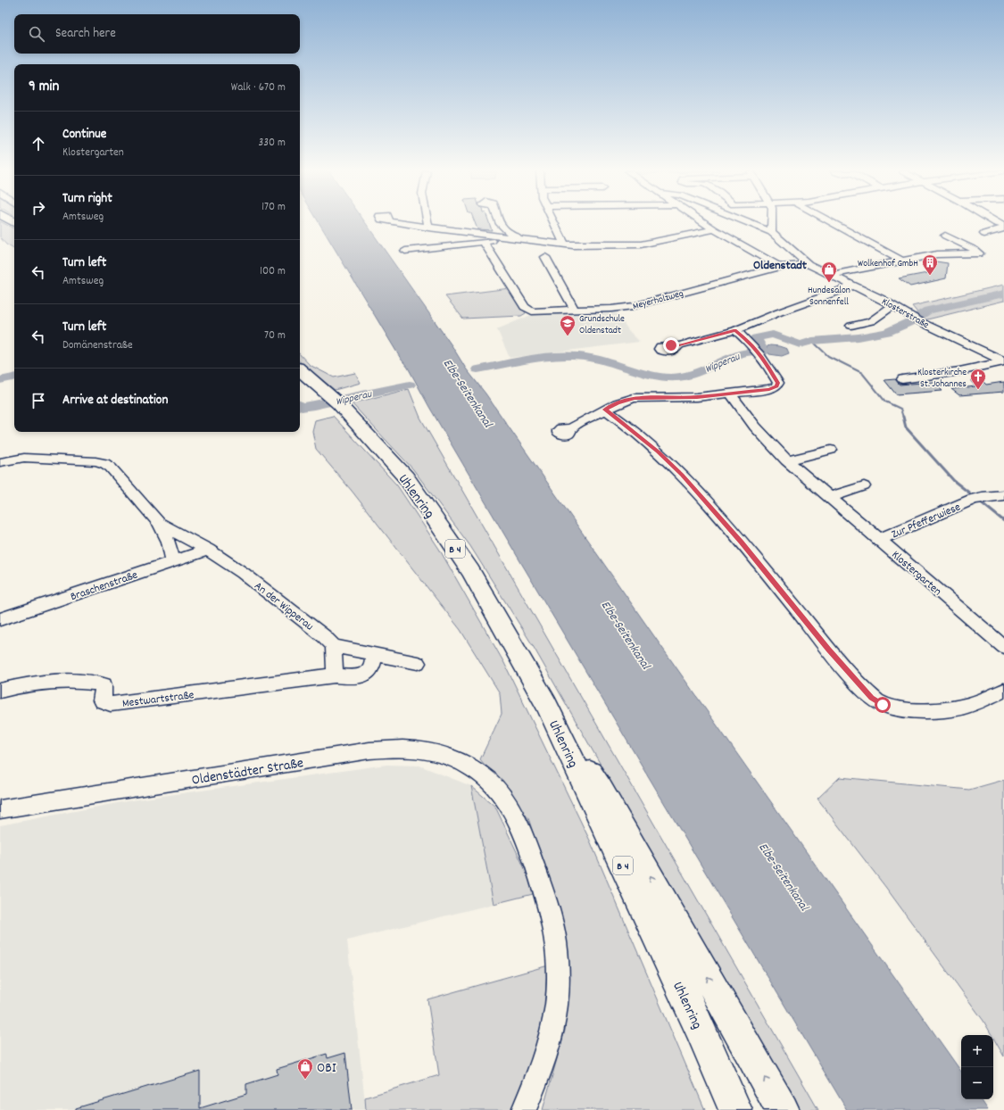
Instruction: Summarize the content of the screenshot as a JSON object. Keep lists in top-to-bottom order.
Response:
{
  "streets": {
    "highway": ["Uhlenring", "B 4"],
    "street": [
      "Meyerholzweg",
      "Klosterstraße",
      "Zur Pfefferwiese",
      "Klostergarten",
      "Braschenstraße",
      "An der Wipperau",
      "Mestwartstraße",
      "Oldenstädter Straße"
    ]
  },
  "crossings": [
    ["Meyerholzweg", "Klosterstraße"],
    ["Zur Pfefferwiese", "Klostergarten"],
    ["Braschenstraße", "An der Wipperau"]
  ],
  "districts": ["Oldenstadt"],
  "water": ["Wipperau", "Elbe-Seitenkanal"],
  "places": {
    "building": ["Wolkenhof GmbH"],
    "shop": ["Hundesalon Sonnenfell", "OBI"],
    "school or university": ["Grundschule Oldenstadt"],
    "church": ["Klosterkirche St. Johannes"]
  },
  "page": {
    "search": "Search here",
    "heading": ["9 min", "Walk · 670 m"],
    "list": [
      ["Continue", "Klostergarten", "330 m"],
      ["Turn right", "Amtsweg", "170 m"],
      ["Turn left", "Amtsweg", "100 m"],
      ["Turn left", "Domänenstraße", "70 m"],
      "Arrive at destination"
    ],
    "map_buttons": ["+", "−"]
  }
}
